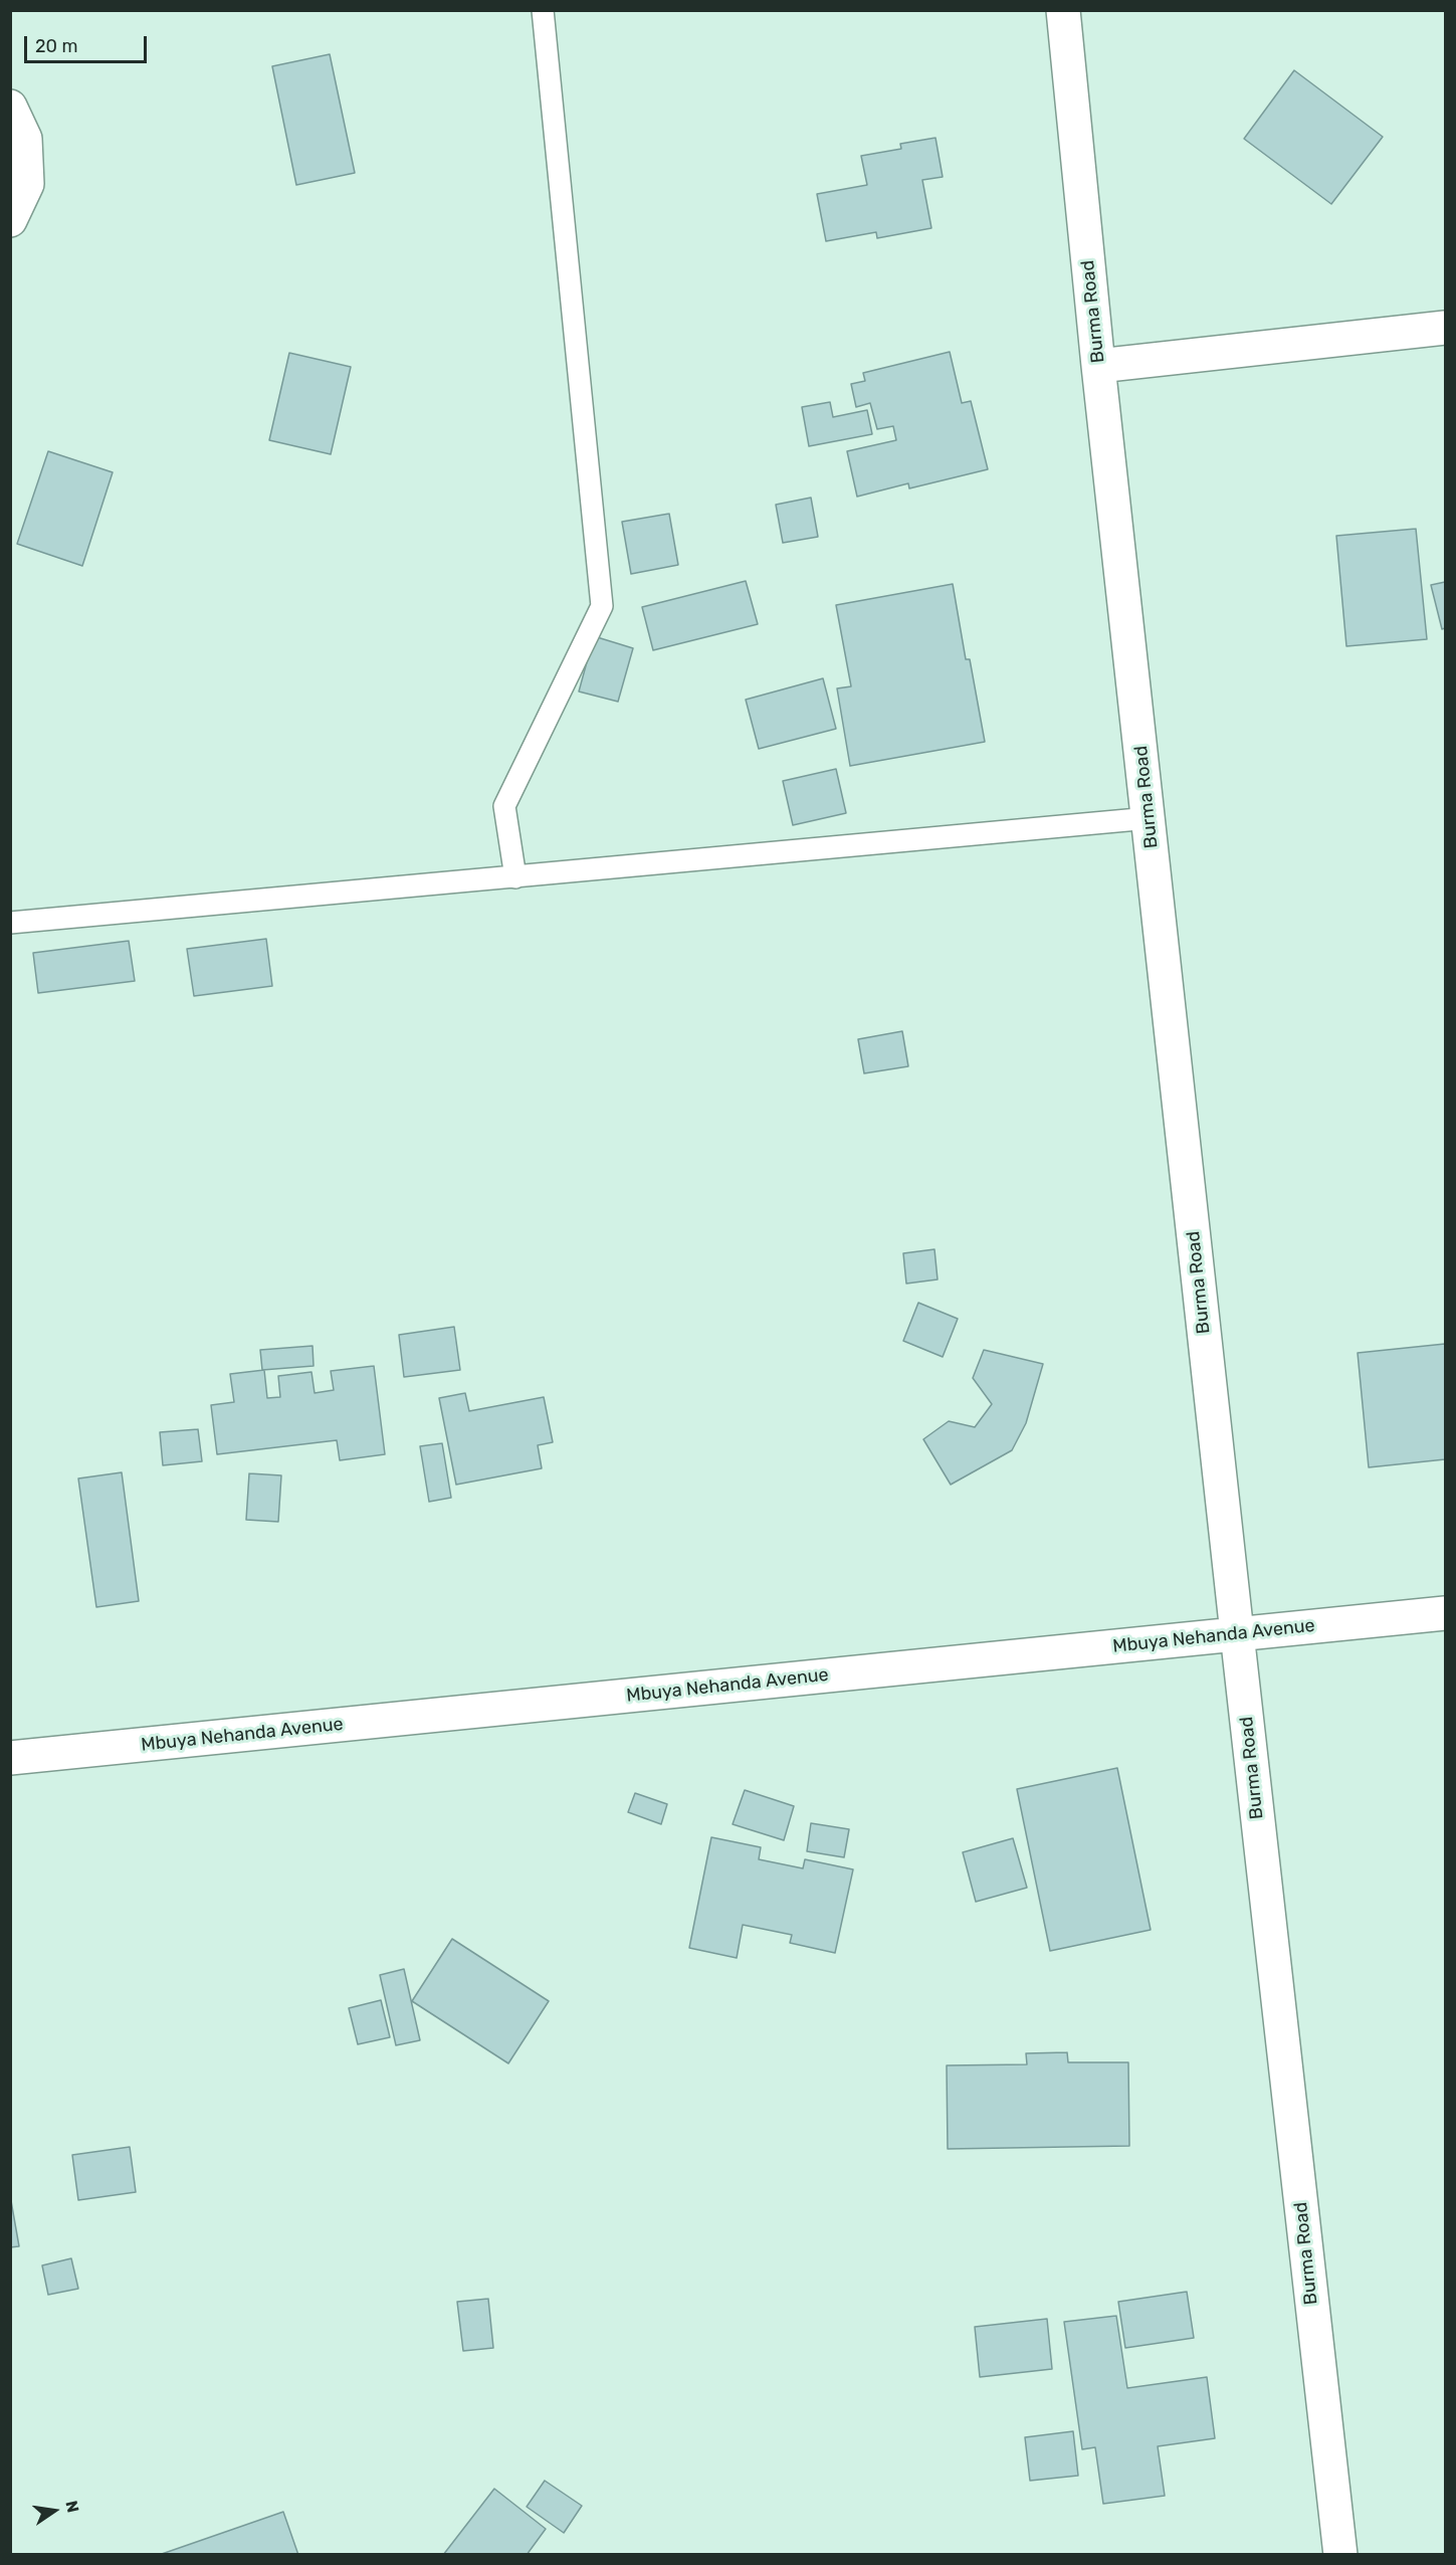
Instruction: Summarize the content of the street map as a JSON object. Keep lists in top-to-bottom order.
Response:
{
  "streets": {
    "street": ["Burma Road", "Mbuya Nehanda Avenue"]
  },
  "crossings": [
    ["Burma Road", "Mbuya Nehanda Avenue"]
  ],
  "scale_bar": "20 m",
  "north": "right"
}
